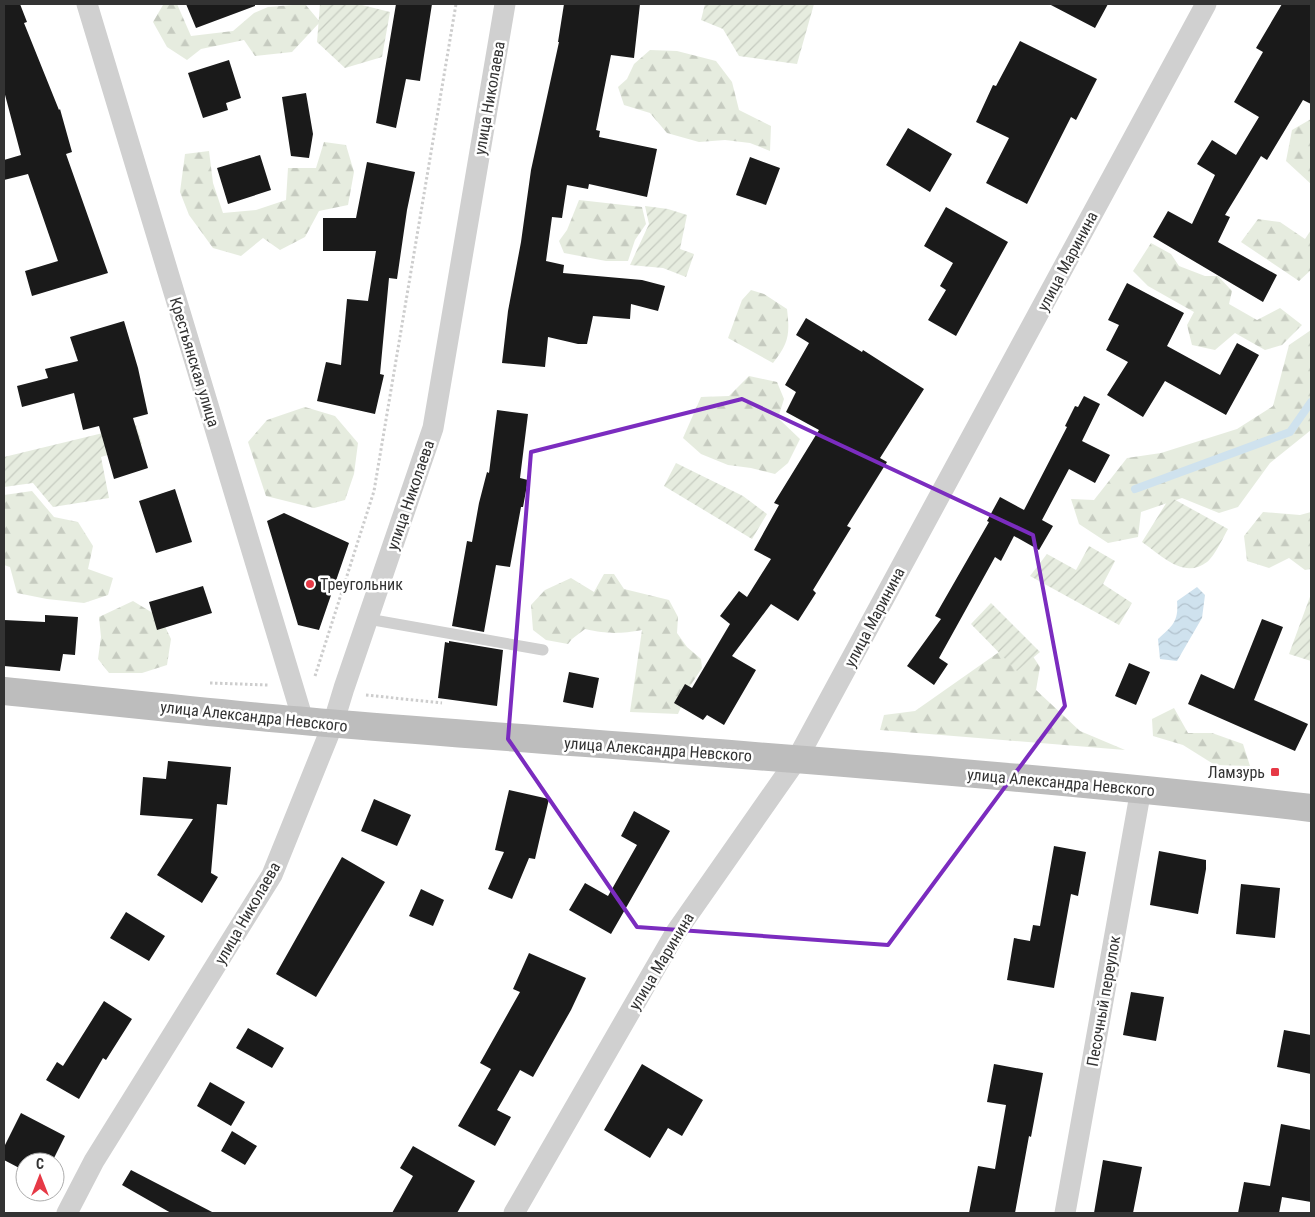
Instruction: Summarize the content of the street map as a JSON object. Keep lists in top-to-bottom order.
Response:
{
  "streets": {
    "main road": ["улица Александра Невского"],
    "street": [
      "улица Николаева",
      "улица Маринина",
      "Крестьянская улица",
      "Песочный переулок"
    ]
  },
  "crossings": [
    ["улица Николаева", "улица Александра Невского"],
    ["улица Маринина", "улица Александра Невского"],
    ["Крестьянская улица", "улица Александра Невского"],
    ["улица Александра Невского", "Песочный переулок"]
  ],
  "places": {
    "other": ["Треугольник"],
    "transit": ["Ламзурь"]
  },
  "north": "top"
}
